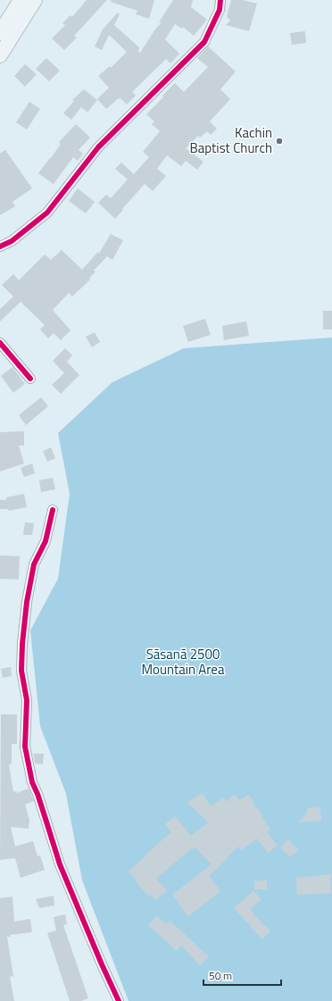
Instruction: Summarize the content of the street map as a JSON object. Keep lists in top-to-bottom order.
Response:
{
  "parks": ["Sāsanā 2500 Mountain Area"],
  "places": ["Kachin Baptist Church"],
  "scale_bar": "50 m"
}
